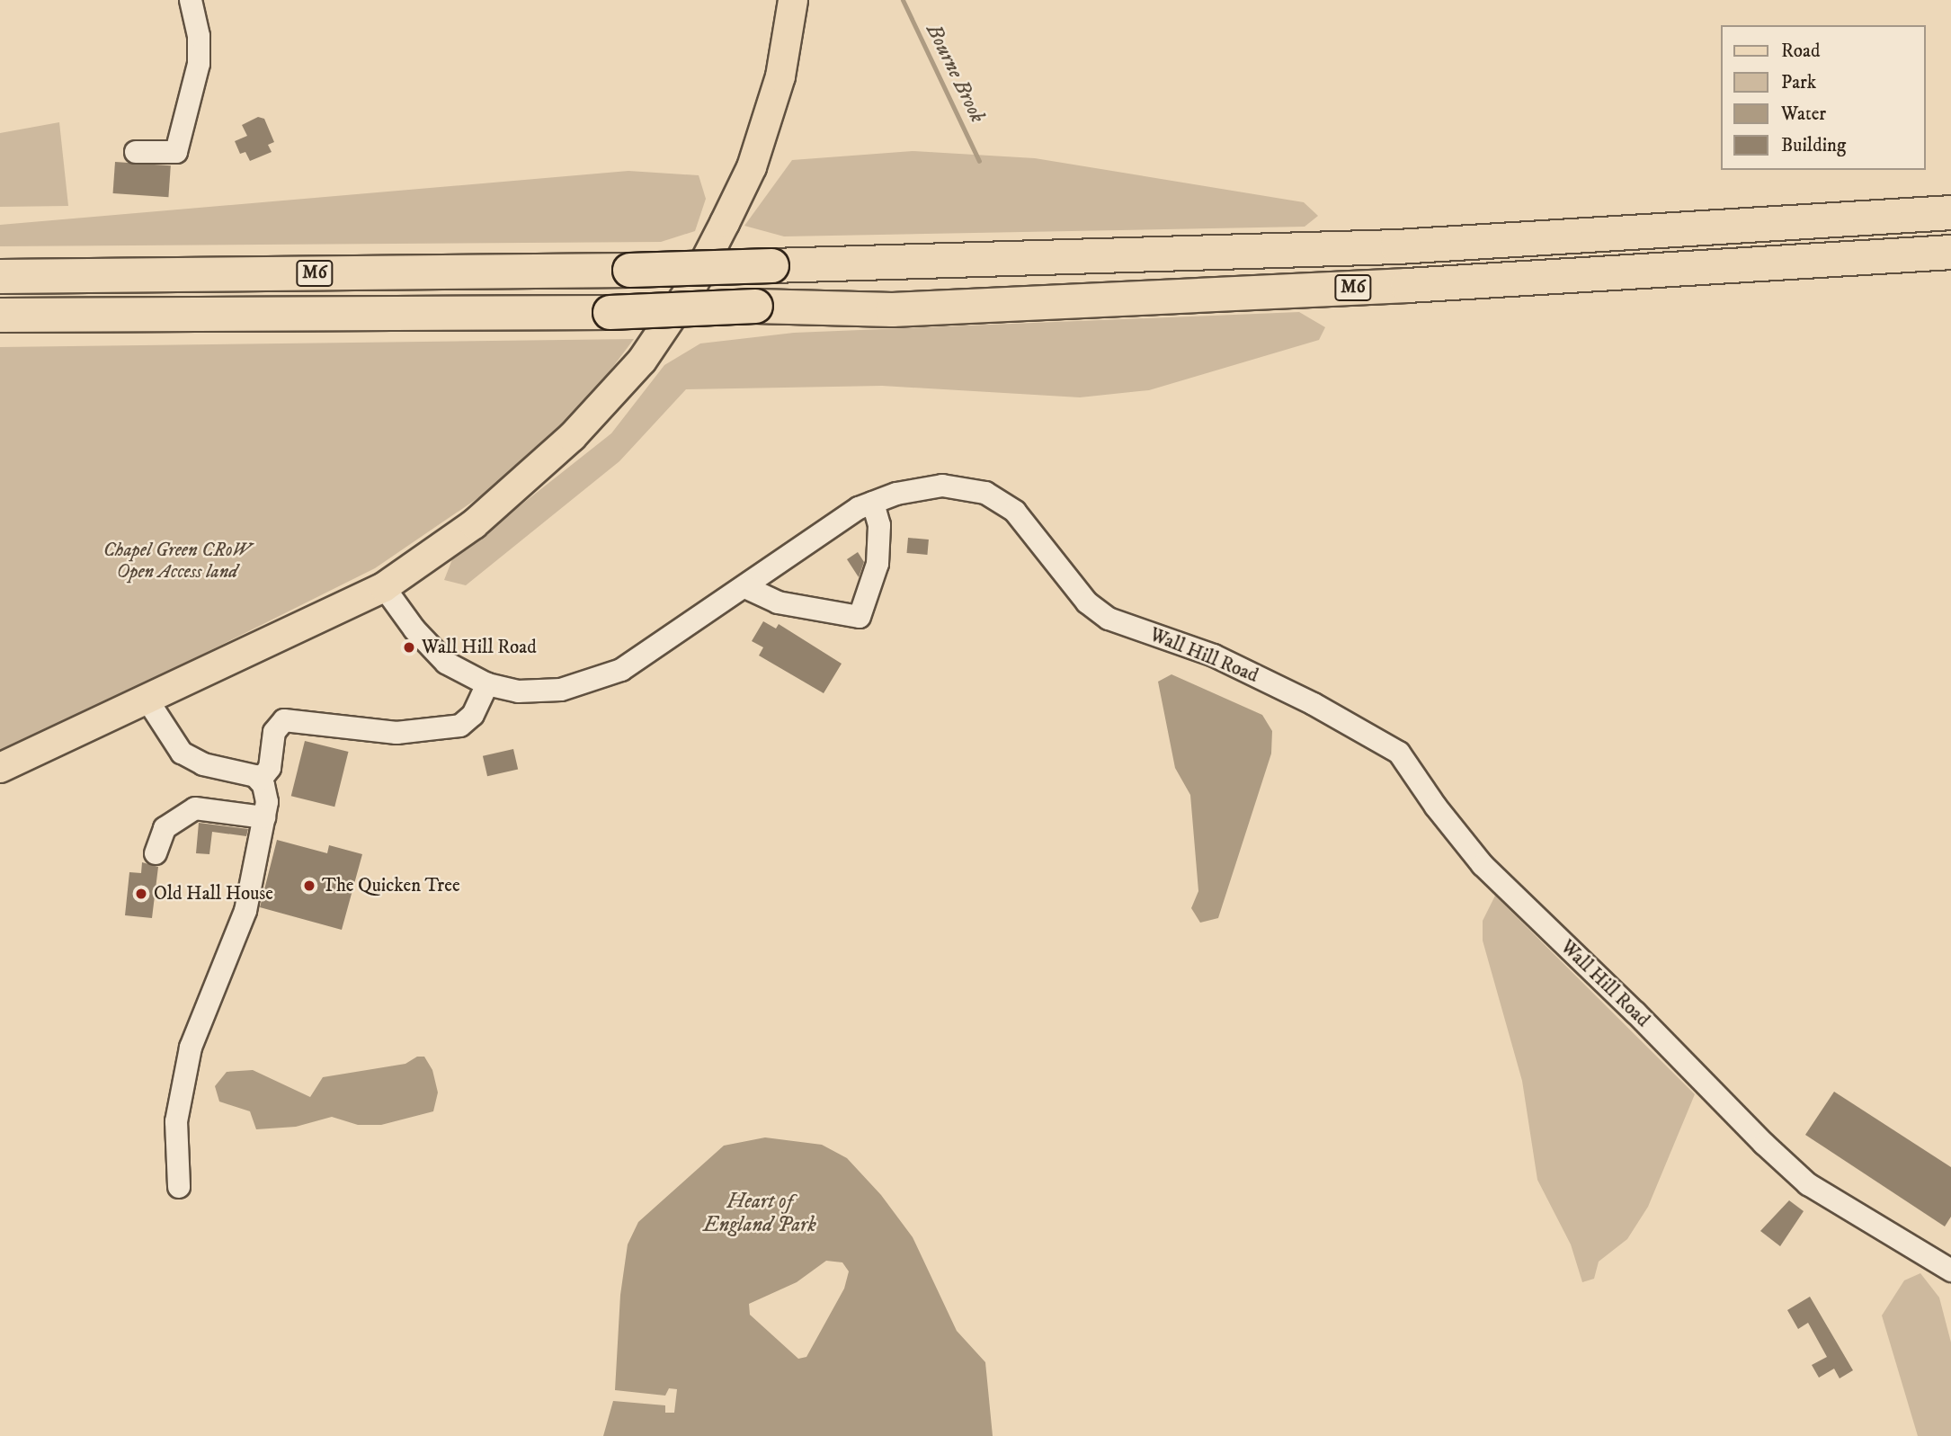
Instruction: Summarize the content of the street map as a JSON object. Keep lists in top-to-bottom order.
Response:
{
  "streets": {
    "highway": ["M6"],
    "street": ["Wall Hill Road"]
  },
  "water": ["Bourne Brook", "Heart of England Park"],
  "parks": ["Chapel Green CRoW Open Access land"],
  "places": ["Wall Hill Road", "The Quicken Tree", "Old Hall House"],
  "legend": [
    "Road",
    "Park",
    "Water",
    "Building"
  ]
}
